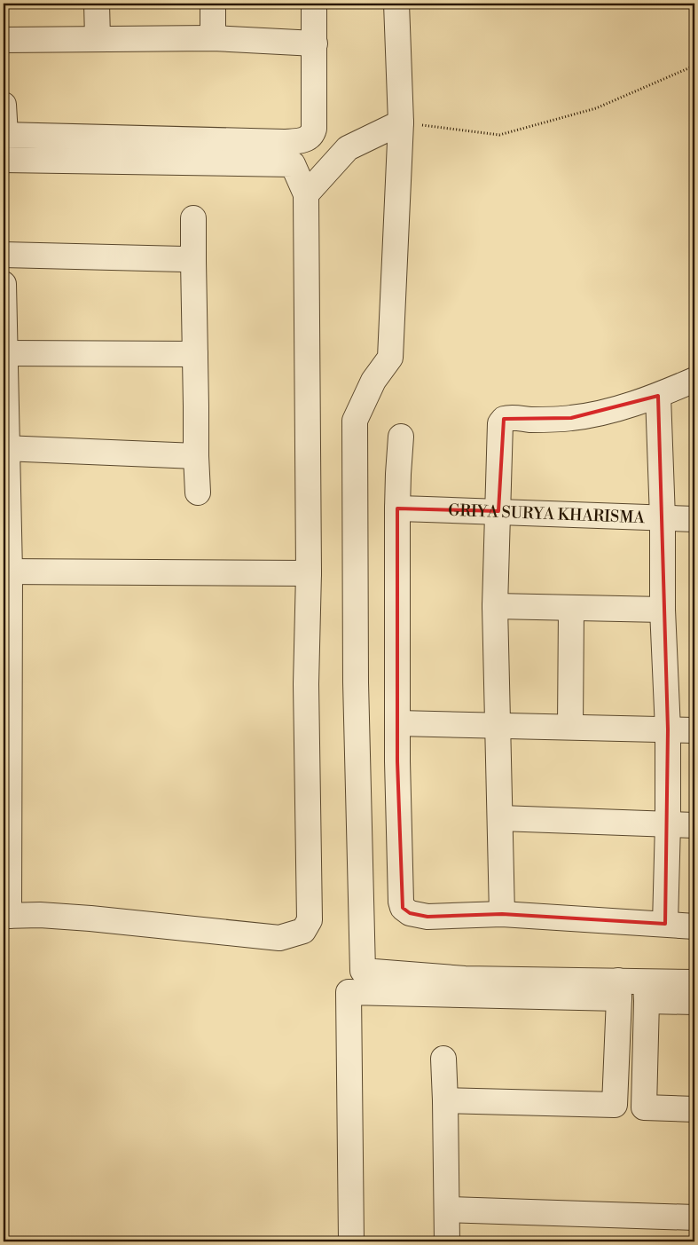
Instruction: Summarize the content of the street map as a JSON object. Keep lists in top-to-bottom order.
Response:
{
  "streets": {
    "street": ["GRIYA SURYA KHARISMA"]
  }
}
